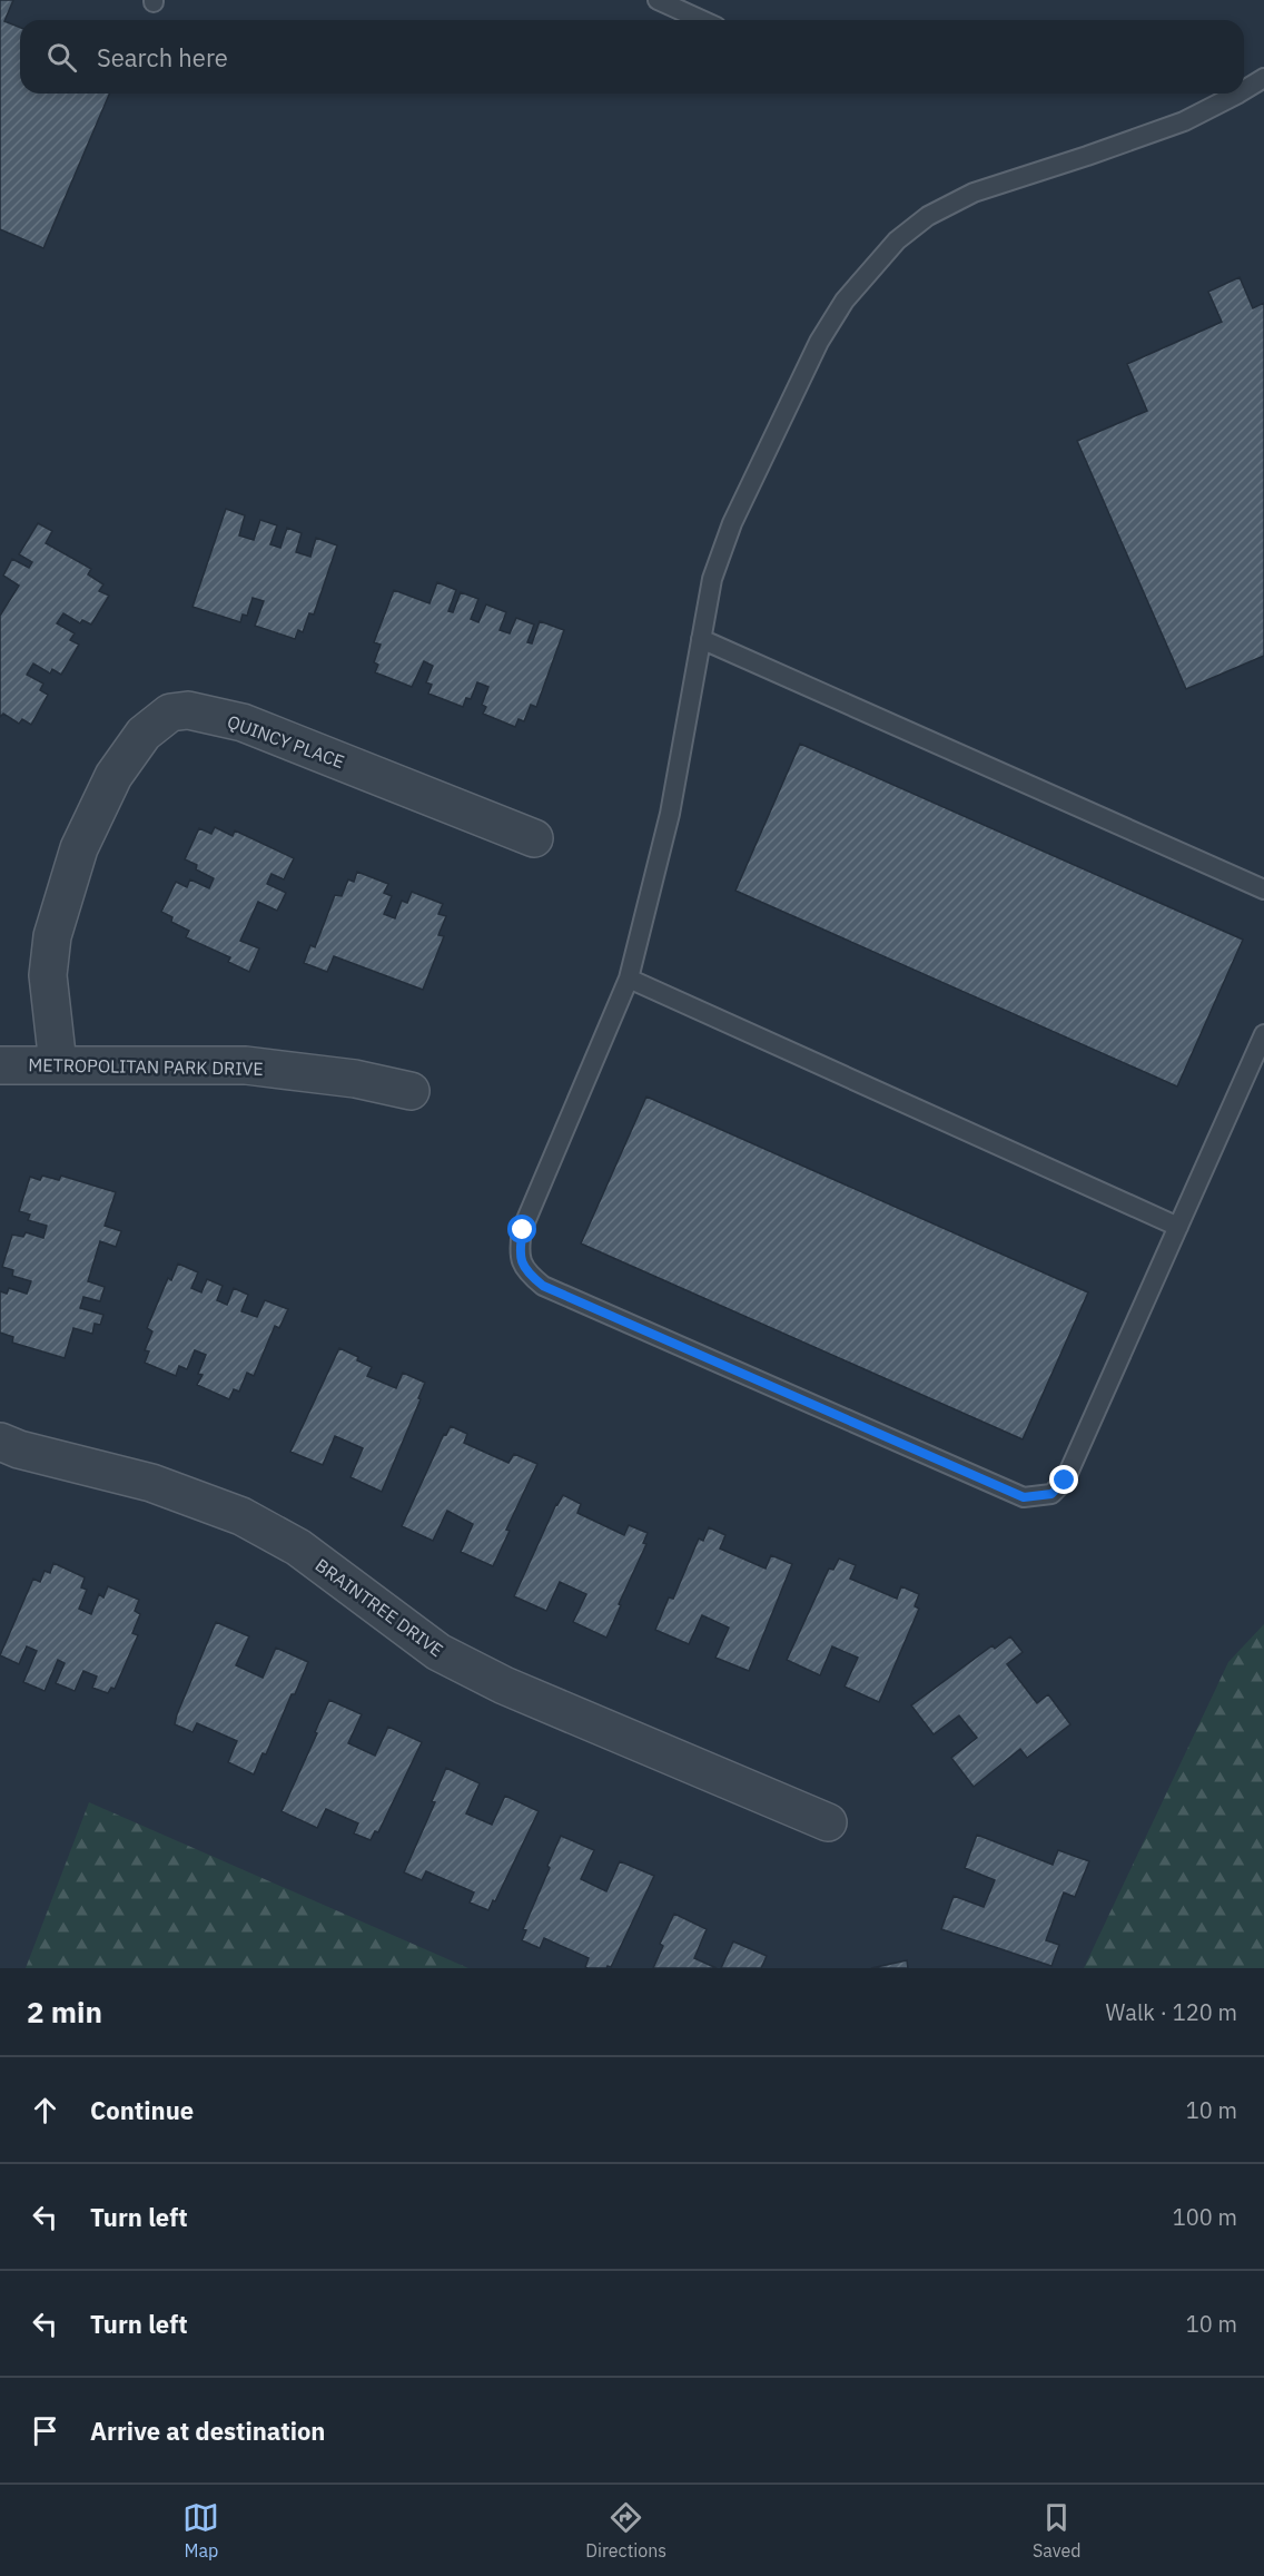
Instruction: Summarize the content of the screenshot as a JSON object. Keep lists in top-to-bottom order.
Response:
{
  "streets": {
    "street": ["QUINCY PLACE", "METROPOLITAN PARK DRIVE", "BRAINTREE DRIVE"]
  },
  "crossings": [
    ["QUINCY PLACE", "METROPOLITAN PARK DRIVE"]
  ],
  "page": {
    "search": "Search here",
    "heading": ["2 min", "Walk · 120 m"],
    "list": [
      ["Continue", "10 m"],
      ["Turn left", "100 m"],
      ["Turn left", "10 m"],
      "Arrive at destination"
    ],
    "nav": ["Map", "Directions", "Saved"]
  }
}
